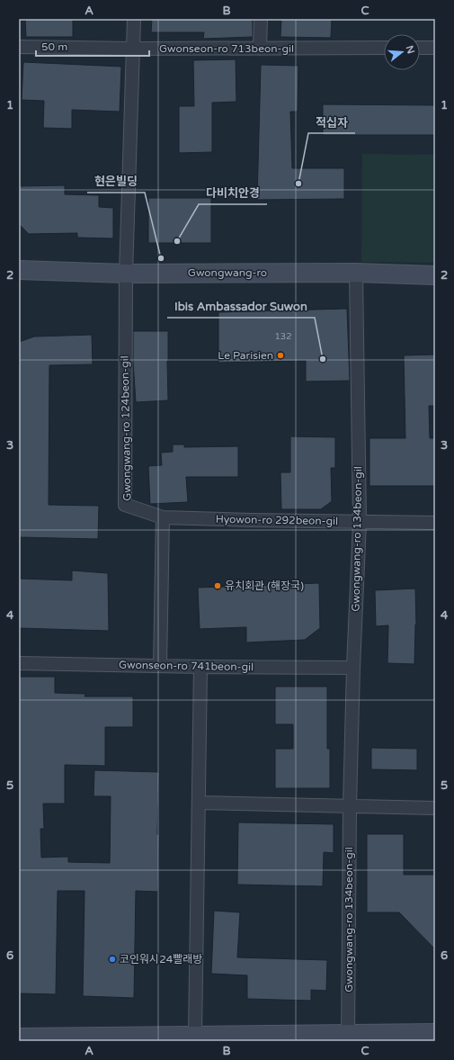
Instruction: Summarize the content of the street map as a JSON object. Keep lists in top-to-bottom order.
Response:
{
  "streets": {
    "street": [
      "Gwonseon-ro 713beon-gil",
      "Gwongwang-ro",
      "Gwongwang-ro 124beon-gil",
      "Hyowon-ro 292beon-gil",
      "Gwongwang-ro 134beon-gil",
      "Gwonseon-ro 741beon-gil"
    ]
  },
  "crossings": [
    ["Gwongwang-ro", "Gwongwang-ro 124beon-gil"],
    ["Gwongwang-ro", "Gwongwang-ro 134beon-gil"],
    ["Gwongwang-ro 124beon-gil", "Hyowon-ro 292beon-gil"],
    ["Hyowon-ro 292beon-gil", "Gwongwang-ro 134beon-gil"],
    ["Gwongwang-ro 134beon-gil", "Gwonseon-ro 741beon-gil"]
  ],
  "places": [
    "적십자",
    "다비치안경",
    "현은빌딩",
    "Le Parisien",
    "Ibis Ambassador Suwon",
    "유치회관 (해장국)",
    "코인워시24빨래방"
  ],
  "house_numbers": ["132"],
  "scale_bar": "50 m",
  "north": "right",
  "grid": {
    "columns": ["A", "B", "C"],
    "rows": [
      "1",
      "2",
      "3",
      "4",
      "5",
      "6"
    ]
  }
}
